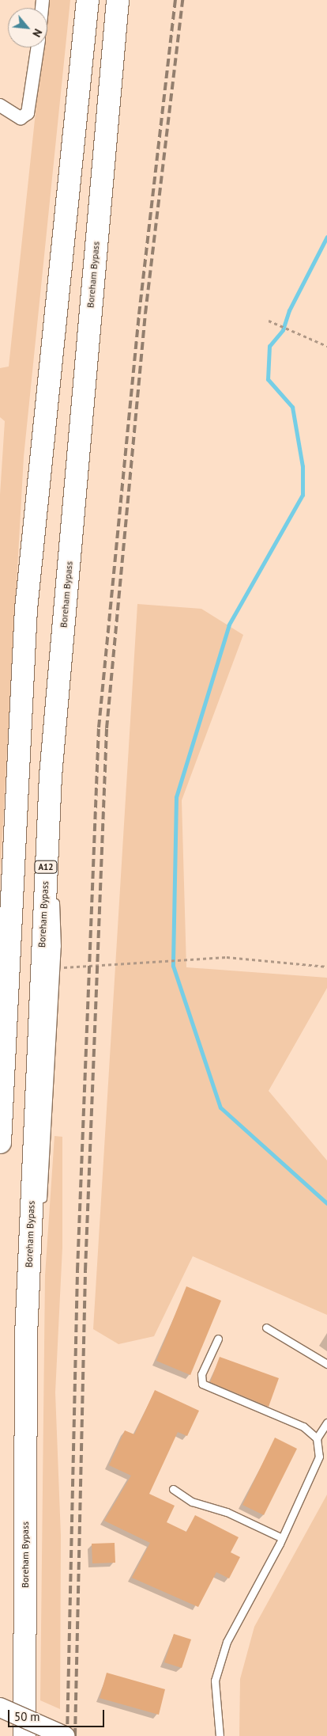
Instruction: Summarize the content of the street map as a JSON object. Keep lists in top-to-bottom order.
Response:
{
  "streets": {
    "highway": ["Boreham Bypass", "A12"]
  },
  "scale_bar": "50 m",
  "north": "bottom right"
}
